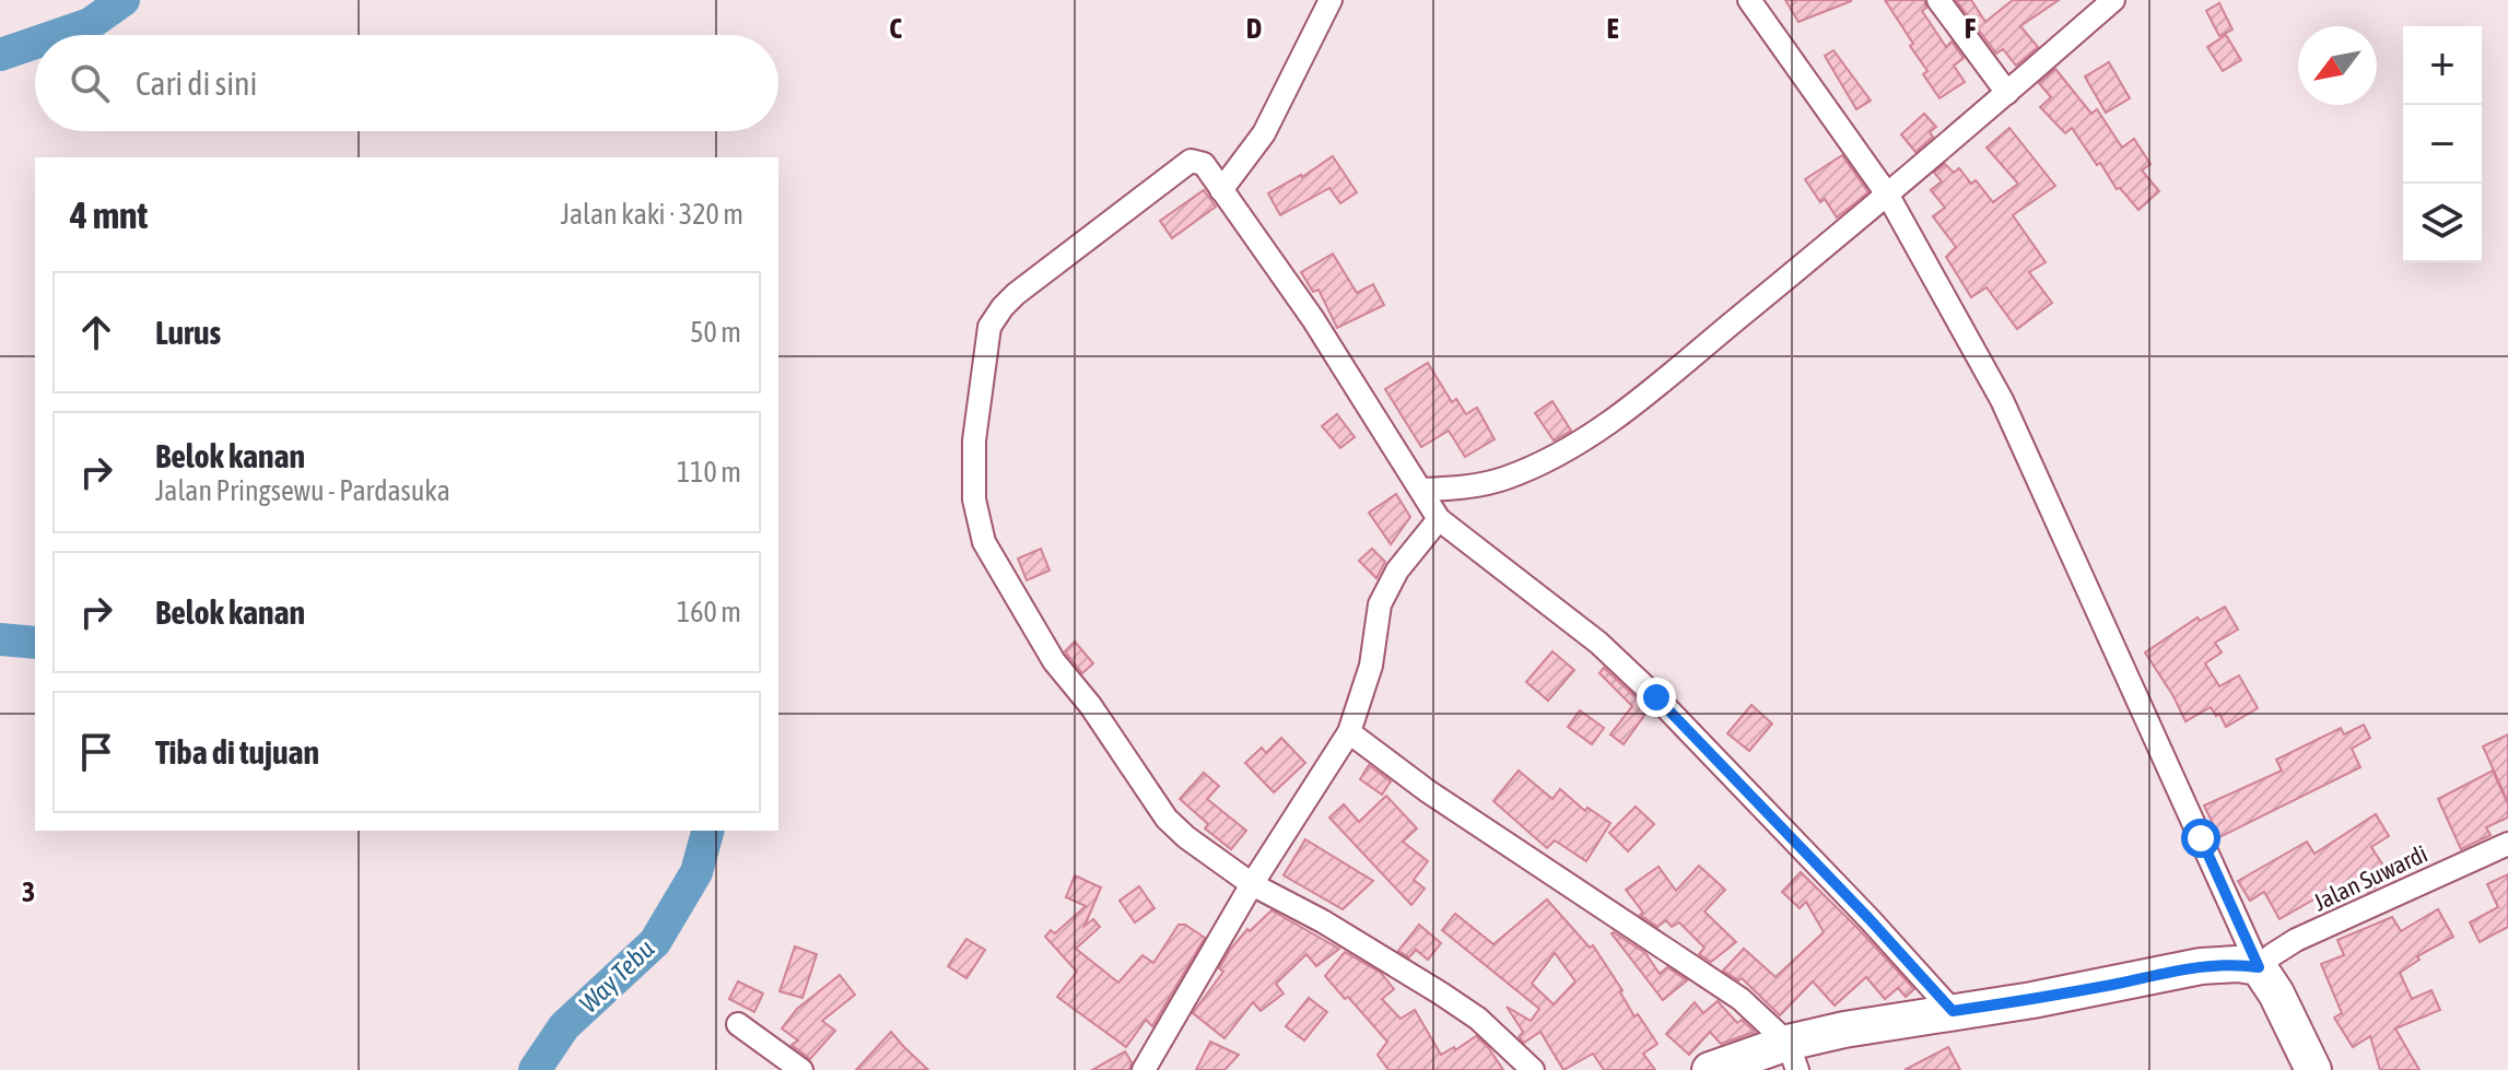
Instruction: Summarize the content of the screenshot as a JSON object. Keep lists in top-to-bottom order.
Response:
{
  "streets": {
    "street": ["Jalan Suwardi"]
  },
  "water": ["Way Tebu"],
  "north": "bottom left",
  "page": {
    "map_buttons": ["+", "−"],
    "search": "Cari di sini",
    "heading": ["4 mnt", "Jalan kaki · 320 m"],
    "list": [
      ["Lurus", "50 m"],
      ["Belok kanan", "Jalan Pringsewu - Pardasuka", "110 m"],
      ["Belok kanan", "160 m"],
      "Tiba di tujuan"
    ]
  },
  "grid": {
    "columns": [
      "C",
      "D",
      "E",
      "F"
    ],
    "rows": ["3"]
  }
}
